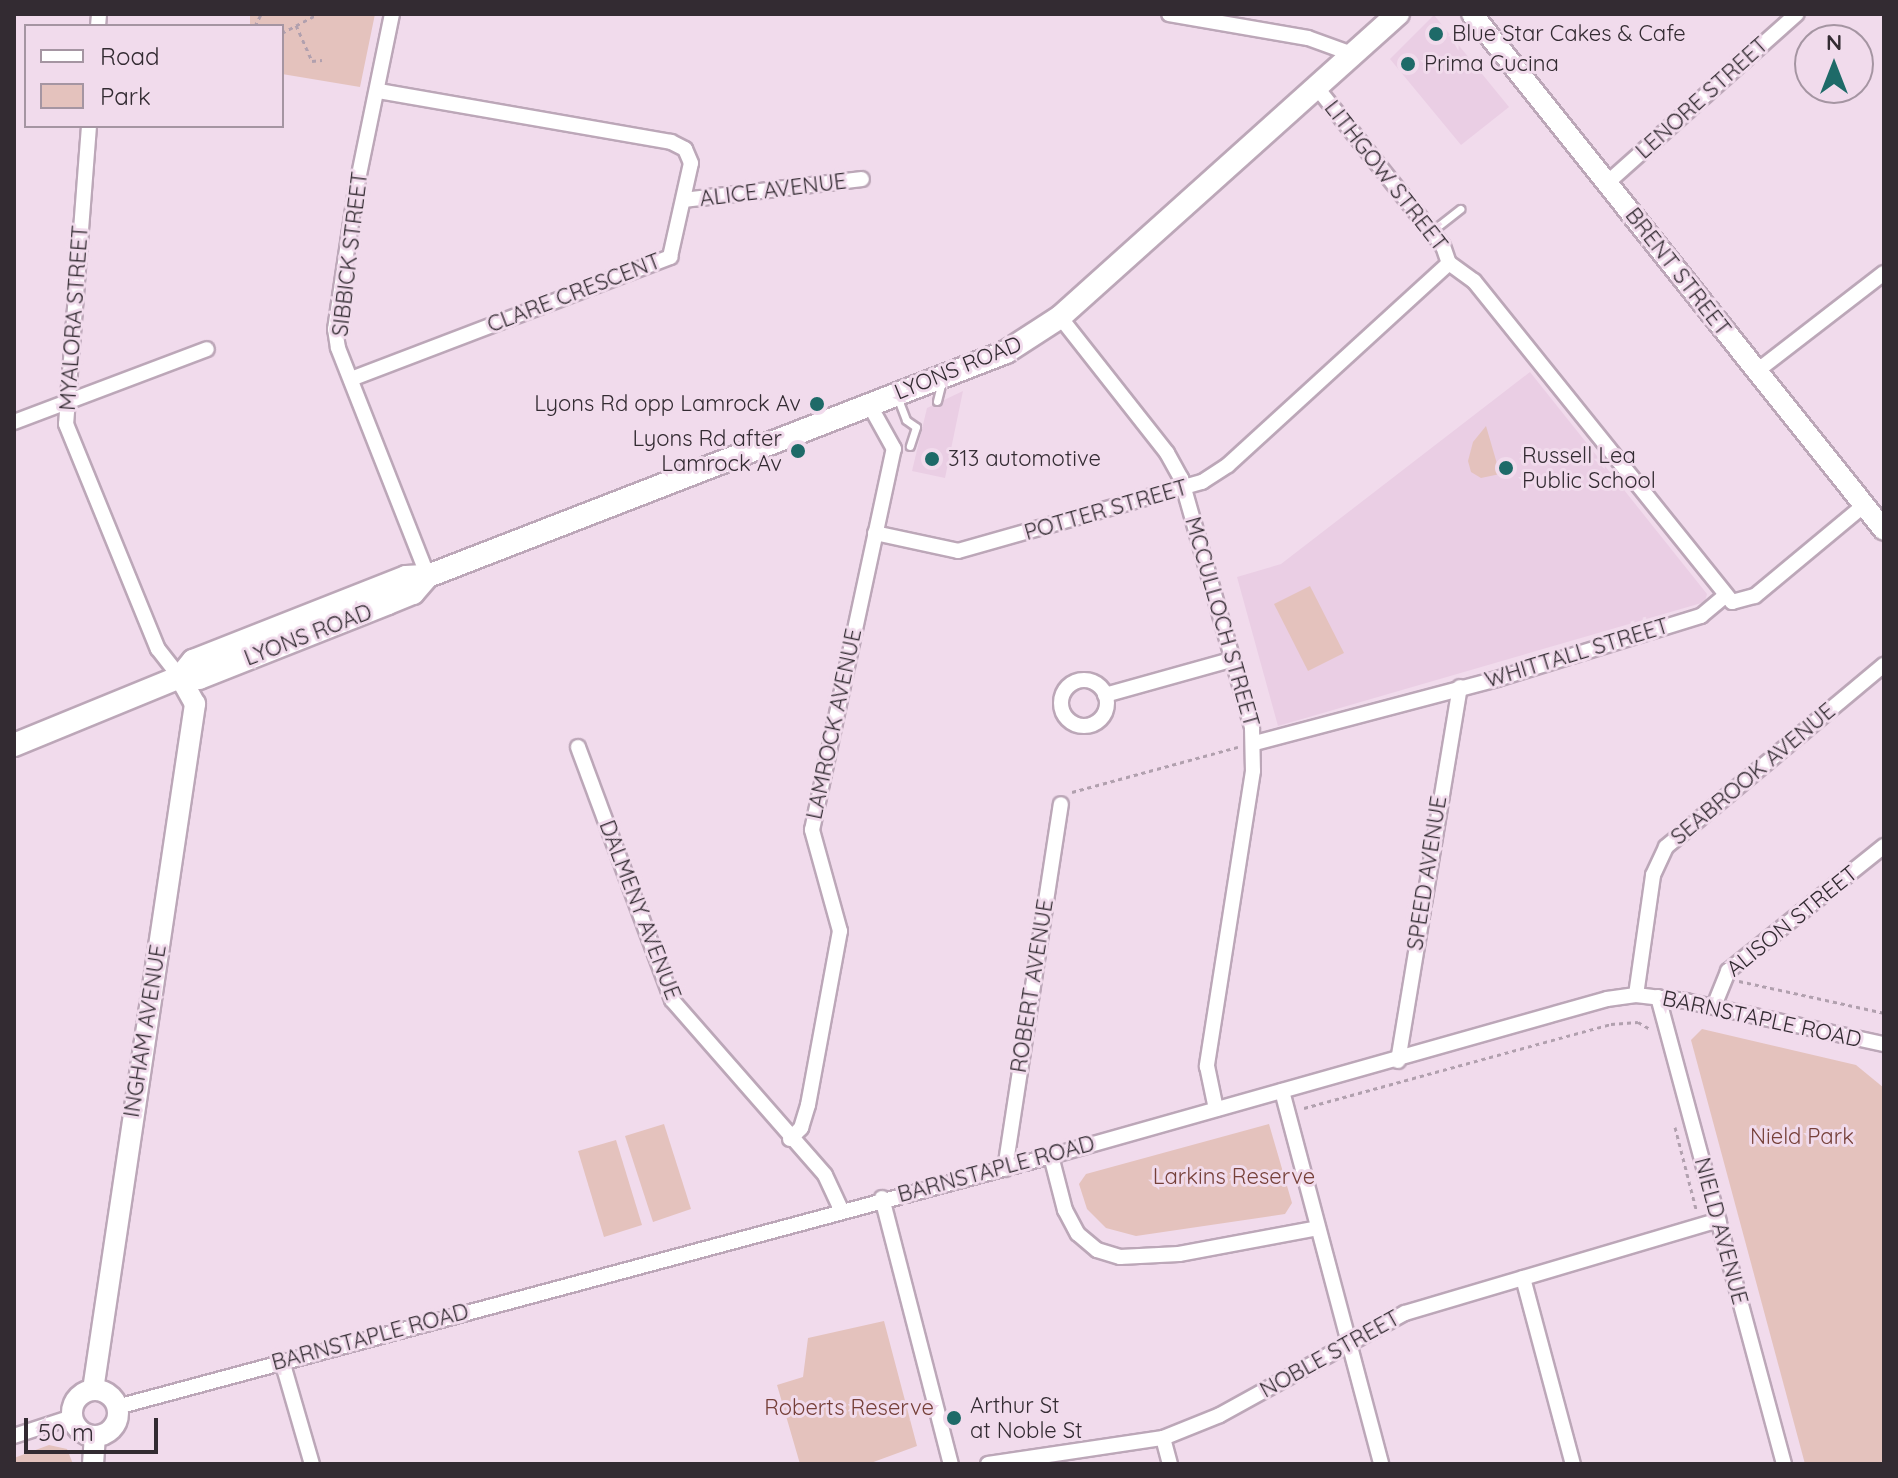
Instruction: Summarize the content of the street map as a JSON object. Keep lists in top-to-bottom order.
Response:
{
  "streets": {
    "main road": ["LYONS ROAD"],
    "street": [
      "LENORE STREET",
      "LITHGOW STREET",
      "ALICE AVENUE",
      "SIBBICK STREET",
      "BRENT STREET",
      "CLARE CRESCENT",
      "MYALORA STREET",
      "POTTER STREET",
      "MCCULLOCH STREET",
      "WHITTALL STREET",
      "LAMROCK AVENUE",
      "SEABROOK AVENUE",
      "SPEED AVENUE",
      "DALMENY AVENUE",
      "ALISON STREET",
      "ROBERT AVENUE",
      "BARNSTAPLE ROAD",
      "INGHAM AVENUE",
      "NIELD AVENUE",
      "NOBLE STREET"
    ]
  },
  "crossings": [
    ["LENORE STREET", "BRENT STREET"],
    ["LITHGOW STREET", "LYONS ROAD"],
    ["LITHGOW STREET", "POTTER STREET"],
    ["LITHGOW STREET", "WHITTALL STREET"],
    ["ALICE AVENUE", "CLARE CRESCENT"],
    ["SIBBICK STREET", "CLARE CRESCENT"],
    ["SIBBICK STREET", "LYONS ROAD"],
    ["BRENT STREET", "WHITTALL STREET"],
    ["MYALORA STREET", "LYONS ROAD"],
    ["MYALORA STREET", "INGHAM AVENUE"],
    ["LYONS ROAD", "MCCULLOCH STREET"],
    ["LYONS ROAD", "LAMROCK AVENUE"],
    ["LYONS ROAD", "INGHAM AVENUE"],
    ["POTTER STREET", "MCCULLOCH STREET"],
    ["POTTER STREET", "LAMROCK AVENUE"],
    ["MCCULLOCH STREET", "WHITTALL STREET"],
    ["MCCULLOCH STREET", "BARNSTAPLE ROAD"],
    ["WHITTALL STREET", "SPEED AVENUE"],
    ["LAMROCK AVENUE", "DALMENY AVENUE"],
    ["SEABROOK AVENUE", "BARNSTAPLE ROAD"],
    ["SPEED AVENUE", "BARNSTAPLE ROAD"],
    ["DALMENY AVENUE", "BARNSTAPLE ROAD"],
    ["ALISON STREET", "BARNSTAPLE ROAD"],
    ["ROBERT AVENUE", "BARNSTAPLE ROAD"],
    ["BARNSTAPLE ROAD", "INGHAM AVENUE"],
    ["BARNSTAPLE ROAD", "NIELD AVENUE"],
    ["NIELD AVENUE", "NOBLE STREET"]
  ],
  "parks": ["Nield Park", "Larkins Reserve", "Roberts Reserve"],
  "places": [
    "Blue Star Cakes & Cafe",
    "Prima Cucina",
    "Lyons Rd opp Lamrock Av",
    "Lyons Rd after Lamrock Av",
    "313 automotive",
    "Russell Lea Public School",
    "Arthur St at Noble St"
  ],
  "legend": ["Road", "Park"],
  "scale_bar": "50 m",
  "north": "top"
}
